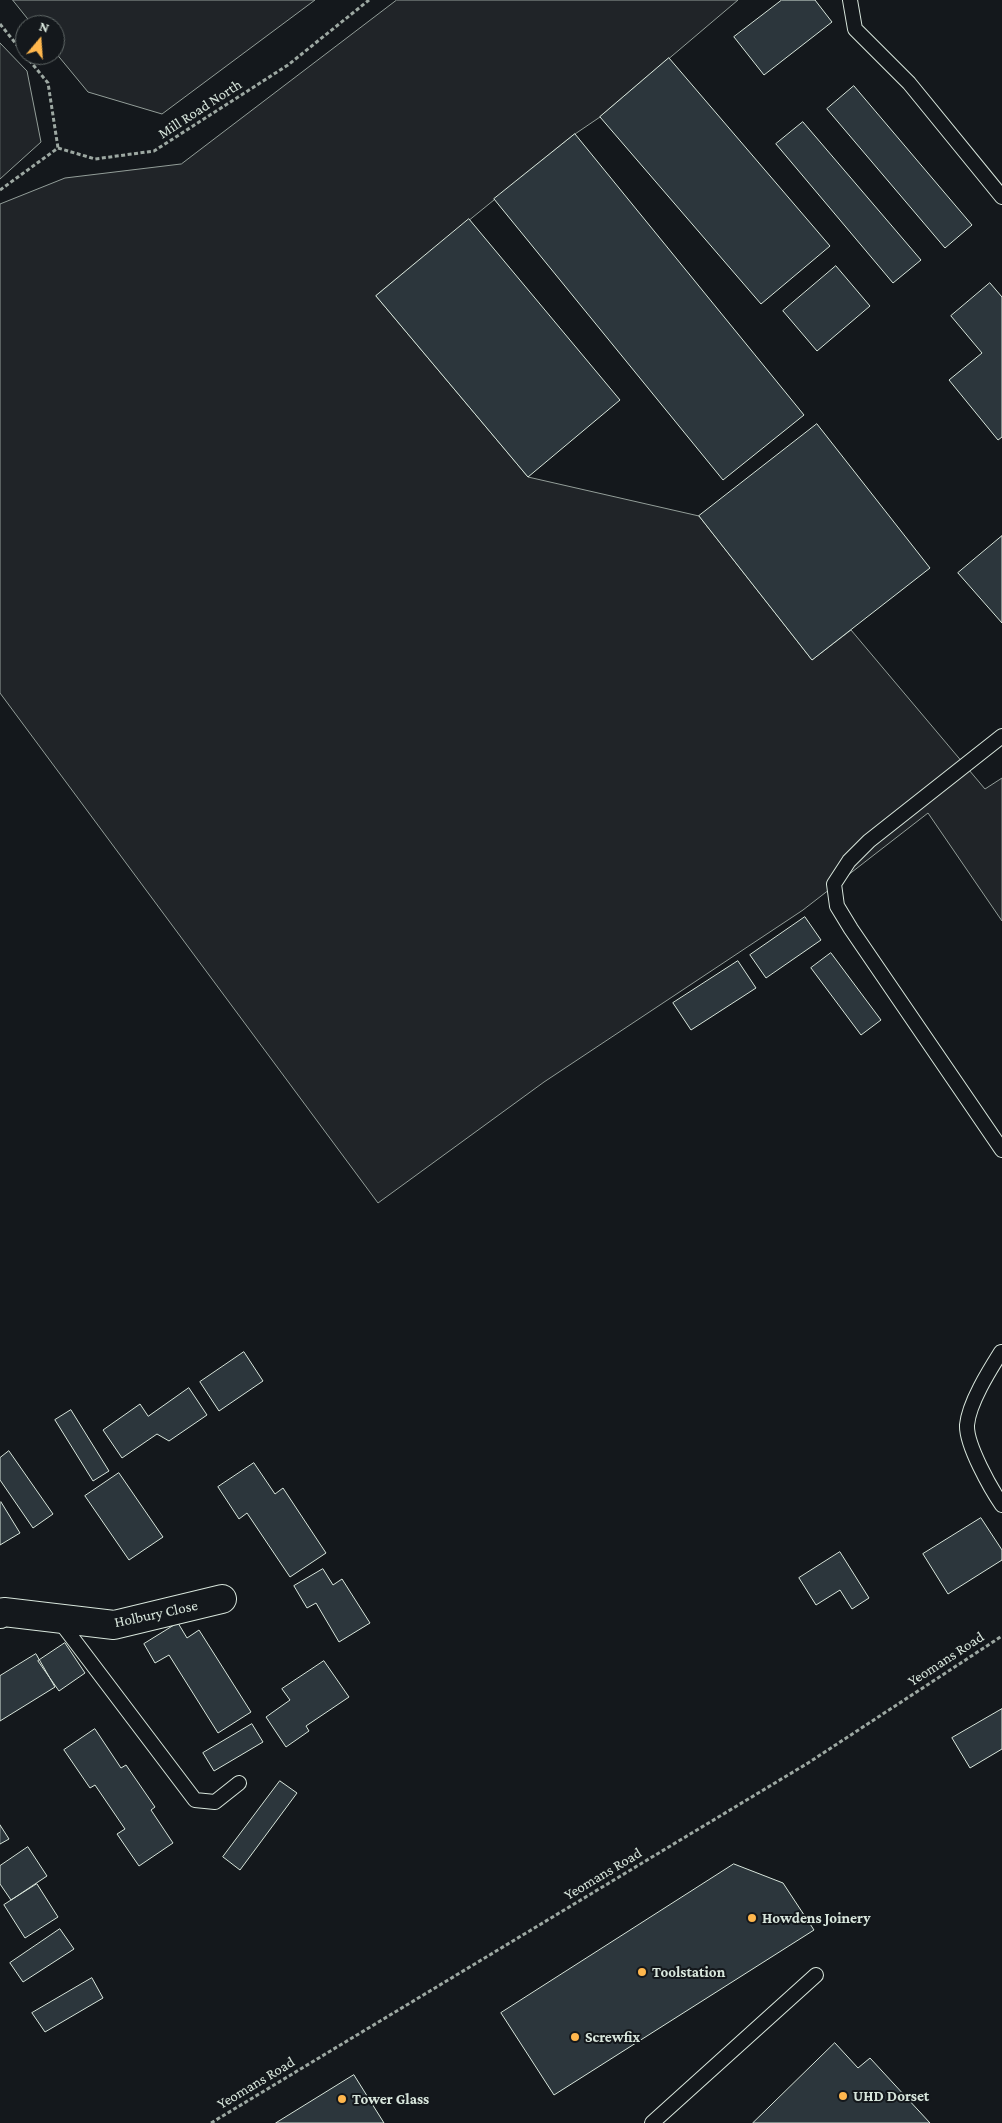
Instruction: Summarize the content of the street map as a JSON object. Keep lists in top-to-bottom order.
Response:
{
  "streets": {
    "street": ["Holbury Close"],
    "path": ["Mill Road North", "Yeomans Road"]
  },
  "places": [
    "Howdens Joinery",
    "Toolstation",
    "Screwfix",
    "UHD Dorset",
    "Tower Glass"
  ],
  "north": "top"
}
